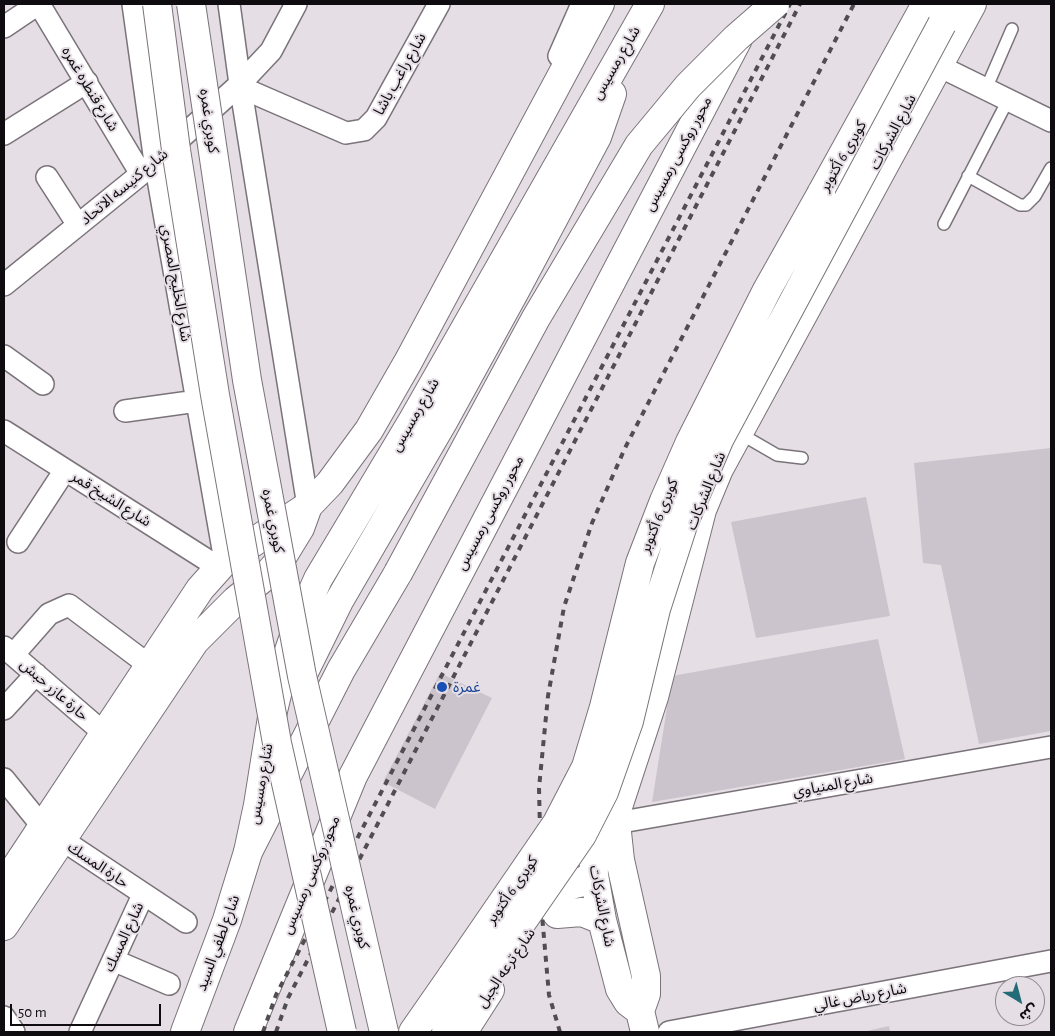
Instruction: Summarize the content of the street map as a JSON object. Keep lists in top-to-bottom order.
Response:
{
  "streets": {
    "main road": [
      "شارع رمسيس",
      "كوبري غمره",
      "شارع الشركات",
      "محور روكسى رمسيس",
      "كوبرى 6 أكتوبر",
      "شارع لطفي السيد",
      "شارع ترعه الجبل"
    ],
    "street": [
      "شارع راغب باشا",
      "شارع قنطره غمره",
      "شارع كنيسه الاتحاد",
      "شارع الخليج المصري",
      "شارع الشيخ قمر",
      "حارة عازر حبش",
      "شارع المنياوي",
      "حارة المسك",
      "شارع المسك",
      "شارع رياض غالي"
    ]
  },
  "crossings": [
    ["شارع رمسيس", "شارع لطفي السيد"],
    ["شارع راغب باشا", "شارع كنيسه الاتحاد"],
    ["شارع قنطره غمره", "شارع كنيسه الاتحاد"],
    ["شارع قنطره غمره", "شارع الخليج المصري"],
    ["شارع الشركات", "شارع المنياوي"],
    ["شارع الشركات", "شارع ترعه الجبل"],
    ["شارع كنيسه الاتحاد", "شارع الخليج المصري"],
    ["شارع الخليج المصري", "شارع الشيخ قمر"],
    ["حارة المسك", "شارع المسك"]
  ],
  "places": ["غمرة"],
  "scale_bar": "50 m",
  "north": "bottom right"
}
